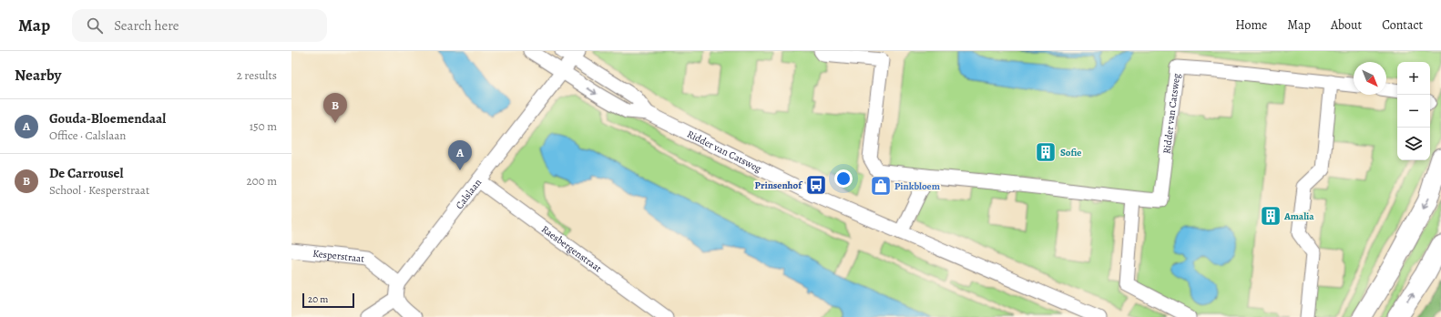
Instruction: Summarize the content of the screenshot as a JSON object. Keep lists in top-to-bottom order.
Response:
{
  "streets": {
    "street": [
      "Ridder van Catsweg",
      "Calslaan",
      "Raesbergenstraat",
      "Kesperstraat"
    ]
  },
  "crossings": [
    ["Ridder van Catsweg", "Calslaan"],
    ["Calslaan", "Raesbergenstraat"],
    ["Calslaan", "Kesperstraat"]
  ],
  "places": {
    "building": ["Sofie", "Amalia"],
    "bus stop": ["Prinsenhof"],
    "shop": ["Pinkbloem"]
  },
  "scale_bar": "20 m",
  "north": "bottom right",
  "page": {
    "header": "Map",
    "search": "Search here",
    "nav": [
      "Home",
      "Map",
      "About",
      "Contact"
    ],
    "heading": ["Nearby", "2 results"],
    "map_buttons": ["+", "−"],
    "pins": ["B", "A"],
    "list": [
      {
        "mark": "A",
        "name": "Gouda-Bloemendaal",
        "note": "Office · Calslaan",
        "value": "150 m"
      },
      {
        "mark": "B",
        "name": "De Carrousel",
        "note": "School · Kesperstraat",
        "value": "200 m"
      }
    ],
    "scale": "20 m"
  }
}
